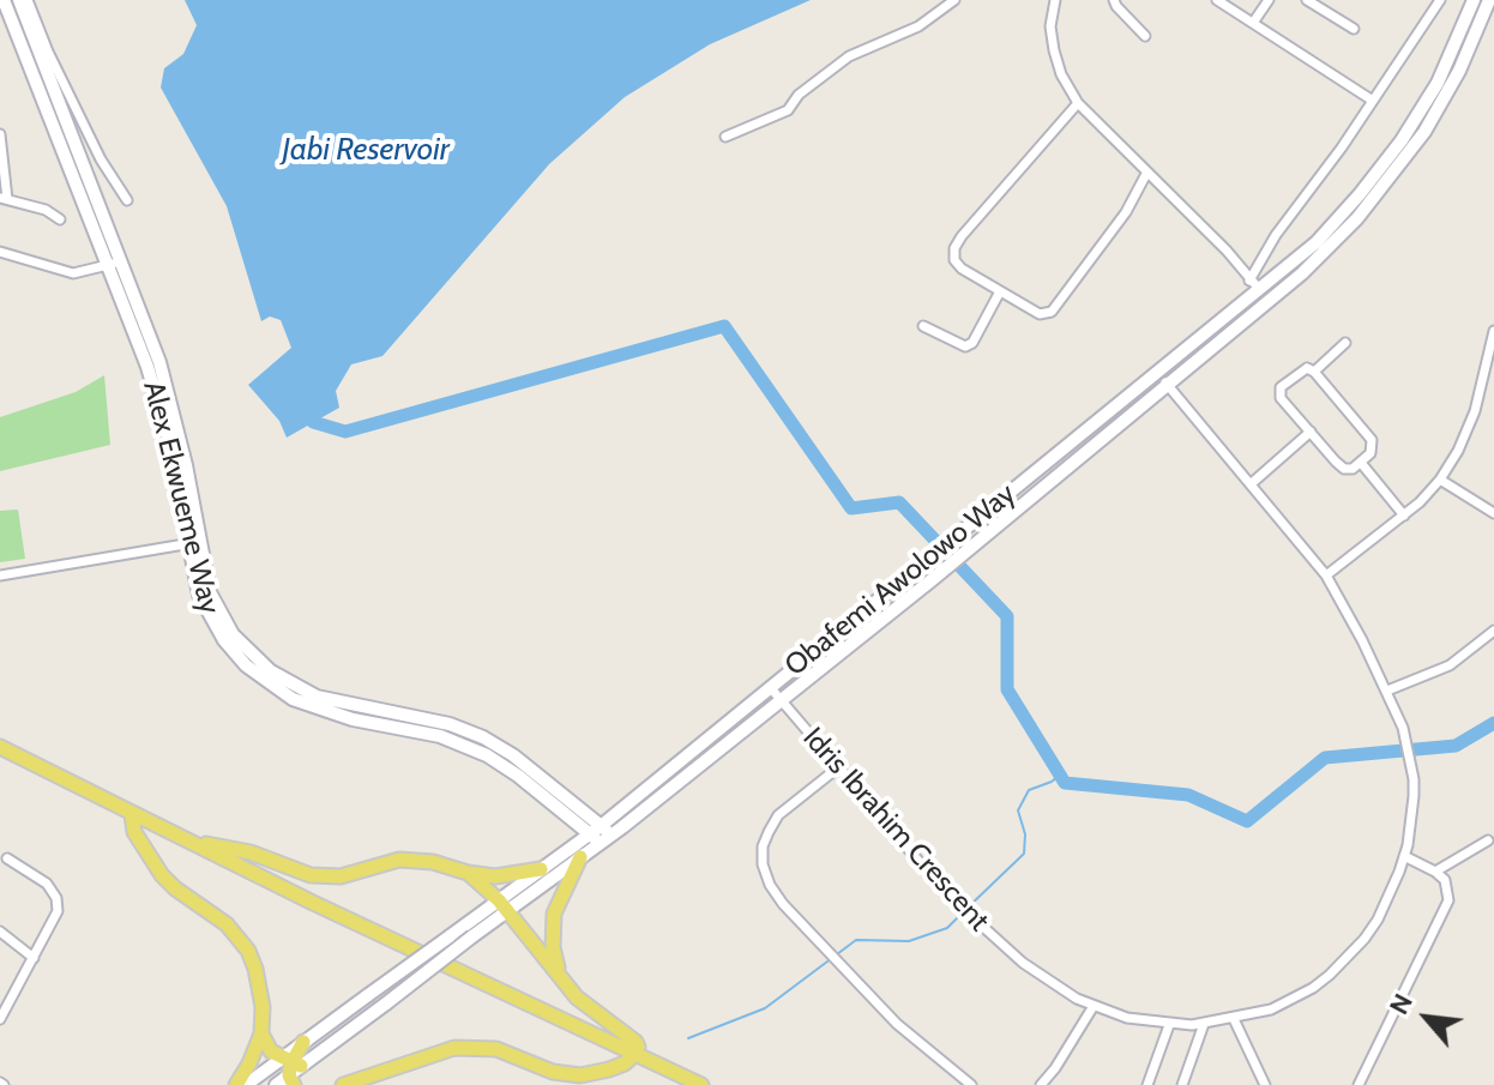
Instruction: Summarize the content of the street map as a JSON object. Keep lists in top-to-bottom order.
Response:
{
  "streets": {
    "main road": ["Alex Ekwueme Way", "Obafemi Awolowo Way"],
    "street": ["Idris Ibrahim Crescent"]
  },
  "crossings": [
    ["Alex Ekwueme Way", "Obafemi Awolowo Way"],
    ["Obafemi Awolowo Way", "Idris Ibrahim Crescent"]
  ],
  "water": ["Jabi Reservoir"],
  "north": "top left"
}
